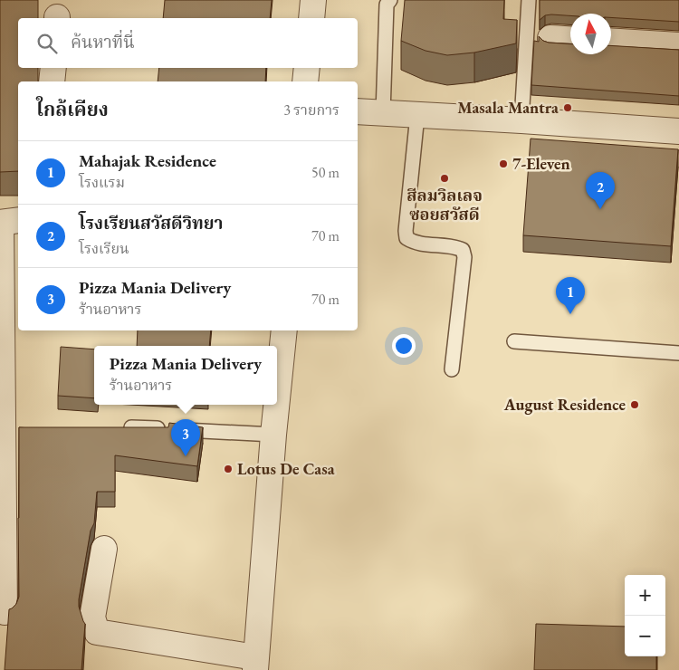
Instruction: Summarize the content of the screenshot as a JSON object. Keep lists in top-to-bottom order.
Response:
{
  "places": [
    "Masala Mantra",
    "7-Eleven",
    "สีลมวิลเลจ ซอยสวัสดี",
    "August Residence",
    "Lotus De Casa"
  ],
  "north": "top",
  "page": {
    "search": "ค้นหาที่นี่",
    "heading": ["ใกล้เคียง", "3 รายการ"],
    "list": [
      {
        "mark": "1",
        "name": "Mahajak Residence",
        "note": "โรงแรม",
        "value": "50 m"
      },
      {
        "mark": "2",
        "name": "โรงเรียนสวัสดีวิทยา",
        "note": "โรงเรียน",
        "value": "70 m"
      },
      {
        "mark": "3",
        "name": "Pizza Mania Delivery",
        "note": "ร้านอาหาร",
        "value": "70 m"
      }
    ],
    "pins": ["2", "1", "3"],
    "popup": ["Pizza Mania Delivery", "ร้านอาหาร"],
    "map_buttons": ["+", "−"]
  }
}
